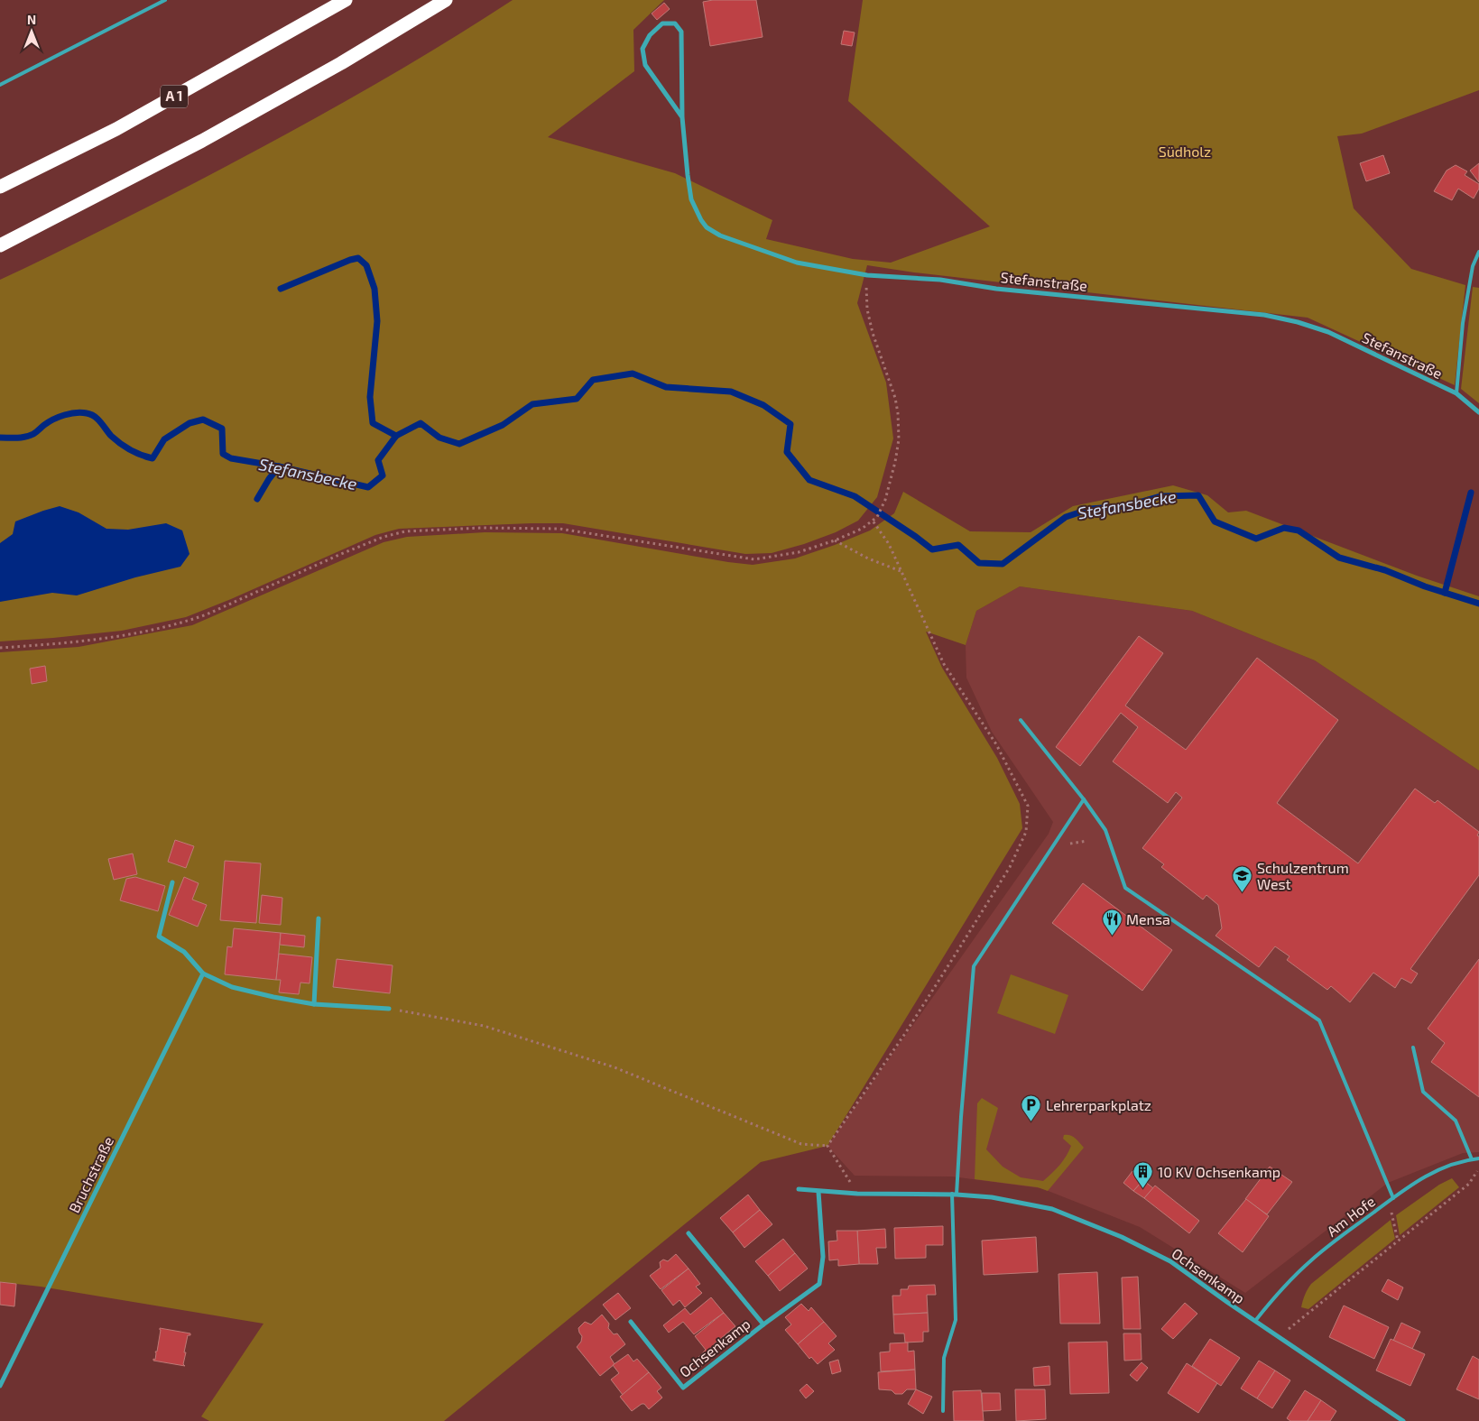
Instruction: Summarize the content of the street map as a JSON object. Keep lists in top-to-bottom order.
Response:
{
  "streets": {
    "highway": ["A 1"],
    "street": ["Stefanstraße", "Bruchstraße", "Ochsenkamp"],
    "lane": ["Am Hofe"]
  },
  "crossings": [
    ["Am Hofe", "Ochsenkamp"]
  ],
  "water": ["Stefansbecke"],
  "parks": ["Südholz"],
  "places": {
    "school or university": ["Schulzentrum West"],
    "restaurant": ["Mensa"],
    "parking": ["Lehrerparkplatz"],
    "building": ["10 KV Ochsenkamp"]
  },
  "north": "top"
}
